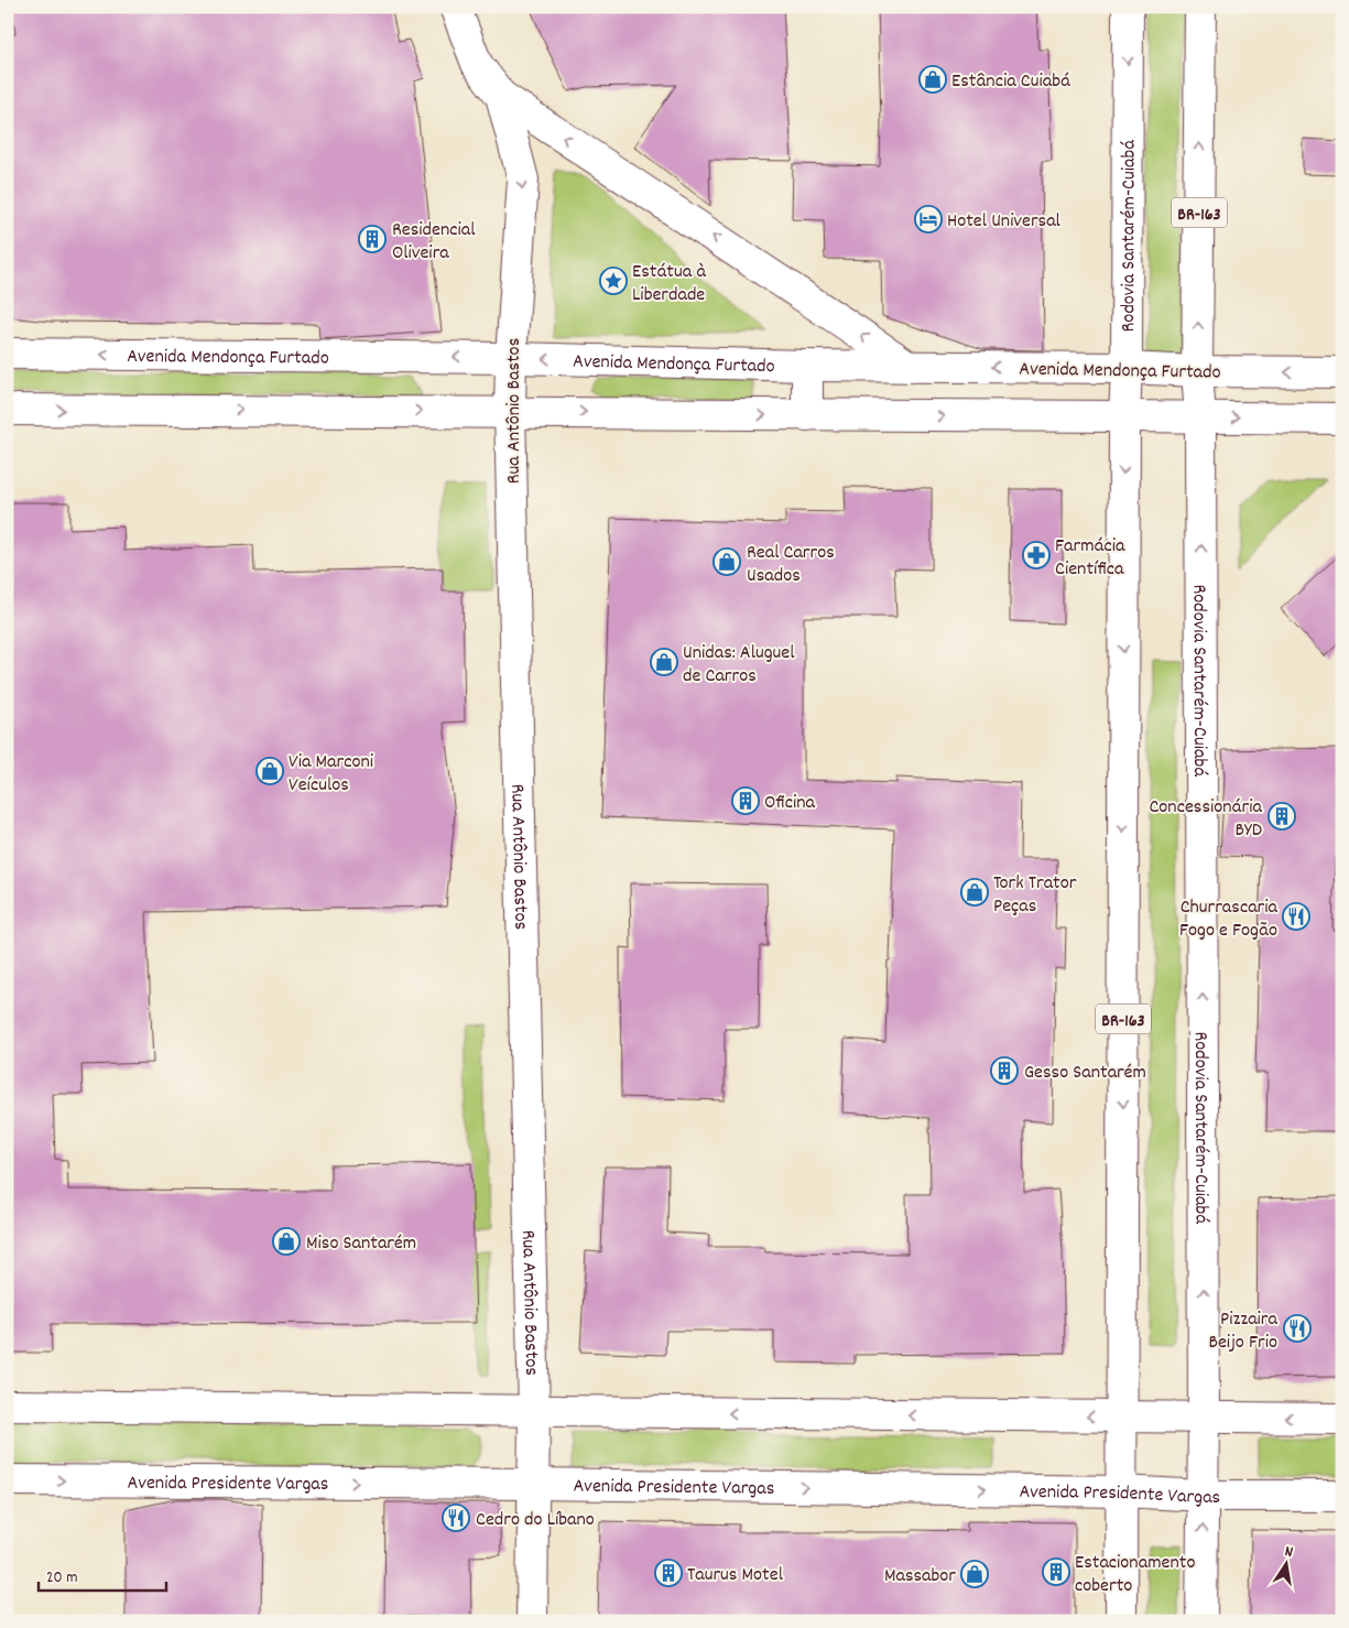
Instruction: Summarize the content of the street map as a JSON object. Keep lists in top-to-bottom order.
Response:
{
  "streets": {
    "main road": [
      "BR-163",
      "Rodovia Santarém-Cuiabá",
      "Avenida Mendonça Furtado",
      "Rua Antônio Bastos",
      "Avenida Presidente Vargas"
    ]
  },
  "crossings": [
    ["Rodovia Santarém-Cuiabá", "Avenida Mendonça Furtado"],
    ["Rodovia Santarém-Cuiabá", "Avenida Presidente Vargas"],
    ["Avenida Mendonça Furtado", "Rua Antônio Bastos"],
    ["Rua Antônio Bastos", "Avenida Presidente Vargas"]
  ],
  "places": {
    "shop": [
      "Estância Cuiabá",
      "Real Carros Usados",
      "Unidas: Aluguel de Carros",
      "Via Marconi Veículos",
      "Tork Trator Peças",
      "Miso Santarém",
      "Massabor"
    ],
    "hotel": ["Hotel Universal"],
    "building": [
      "Residencial Oliveira",
      "Oficina",
      "Concessionária BYD",
      "Gesso Santarém",
      "Estacionamento coberto",
      "Taurus Motel"
    ],
    "place": ["Estátua à Liberdade"],
    "pharmacy": ["Farmácia Científica"],
    "restaurant": ["Churrascaria Fogo e Fogão", "Pizzaira Beijo Frio", "Cedro do Líbano"]
  },
  "scale_bar": "20 m",
  "north": "top"
}
